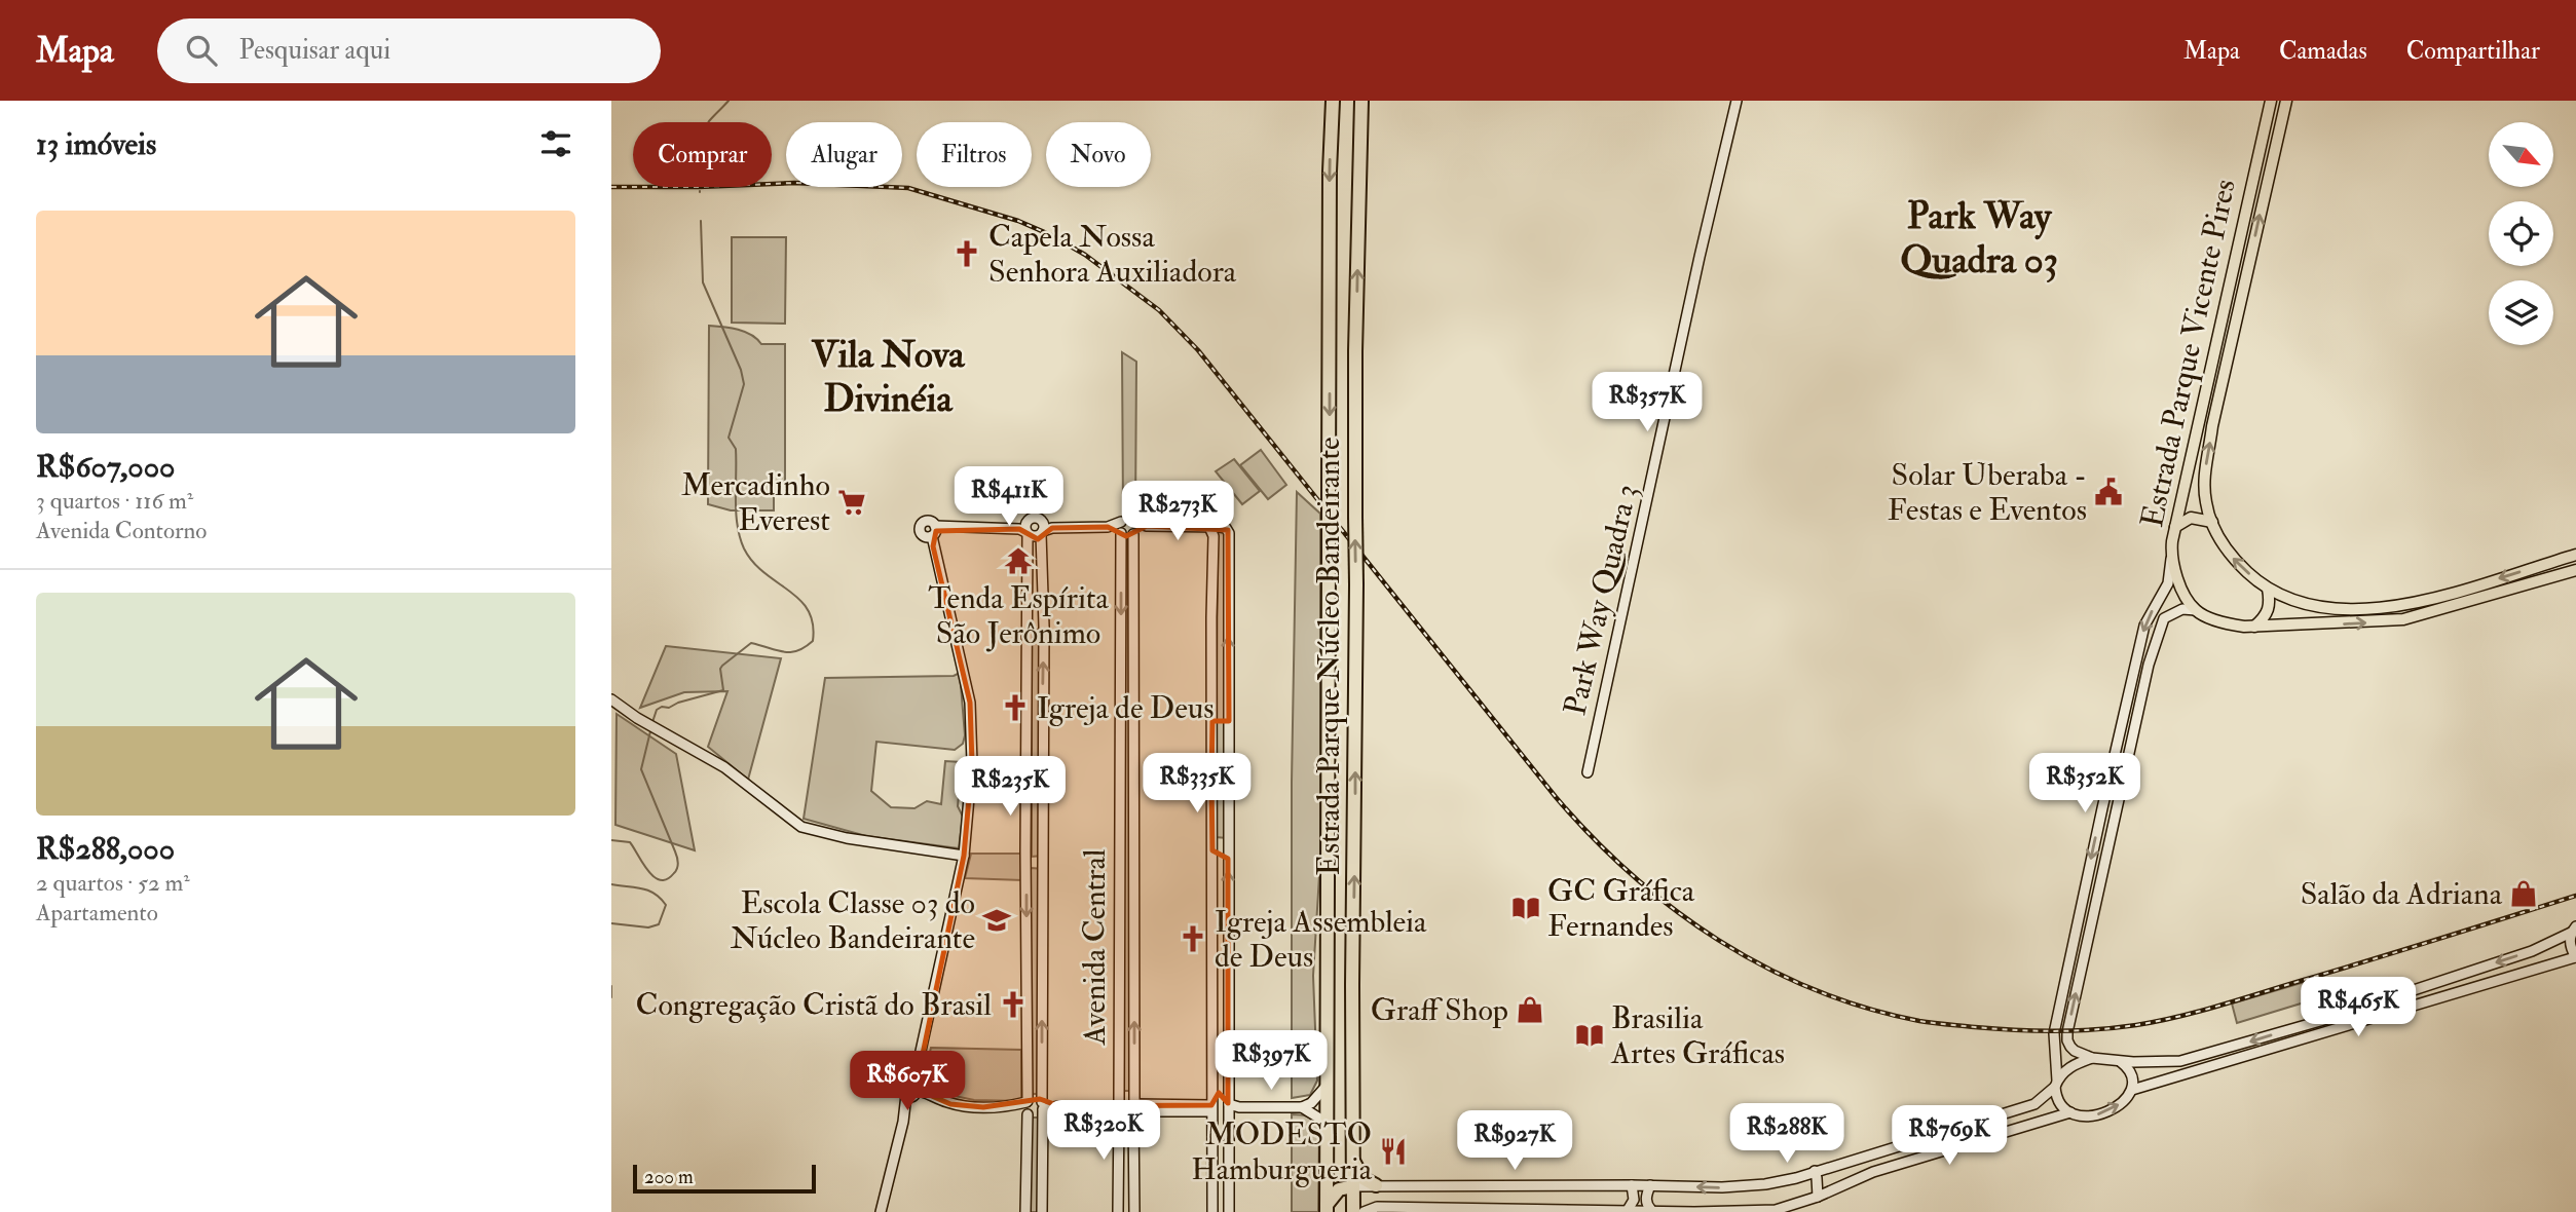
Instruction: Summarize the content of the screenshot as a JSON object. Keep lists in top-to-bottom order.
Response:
{
  "streets": {
    "highway": ["Estrada Parque Núcleo Bandeirante"],
    "main road": ["Estrada Parque Vicente Pires"],
    "street": ["Park Way Quadra 3", "Avenida Central"]
  },
  "districts": ["Park Way Quadra 03", "Vila Nova Divinéia"],
  "places": {
    "church": [
      "Capela Nossa Senhora Auxiliadora",
      "Igreja de Deus",
      "Igreja Assembleia de Deus",
      "Congregação Cristã do Brasil"
    ],
    "public building": ["Solar Uberaba - Festas e Eventos"],
    "supermarket": ["Mercadinho Everest"],
    "temple": ["Tenda Espírita São Jerônimo"],
    "shop": ["Salão da Adriana", "Graff Shop"],
    "library": ["GC Gráfica Fernandes", "Brasilia Artes Gráficas"],
    "school or university": ["Escola Classe 03 do Núcleo Bandeirante"],
    "restaurant": ["MODESTO Hamburgueria"]
  },
  "scale_bar": "200 m",
  "north": "bottom right",
  "page": {
    "header": "Mapa",
    "search": "Pesquisar aqui",
    "nav": ["Mapa", "Camadas", "Compartilhar"],
    "heading": "13 imóveis",
    "chip": [
      "Comprar",
      "Alugar",
      "Filtros",
      "Novo"
    ],
    "list": [
      {
        "name": "R$607,000",
        "note": "3 quartos · 116 m² · Avenida Contorno"
      },
      {
        "name": "R$288,000",
        "note": "2 quartos · 52 m² · Apartamento"
      }
    ],
    "price": [
      "R$357K",
      "R$411K",
      "R$273K",
      "R$335K",
      "R$352K",
      "R$235K",
      "R$465K",
      "R$397K",
      "R$607K",
      "R$320K",
      "R$288K",
      "R$769K",
      "R$927K"
    ],
    "scale": "200 m"
  }
}
